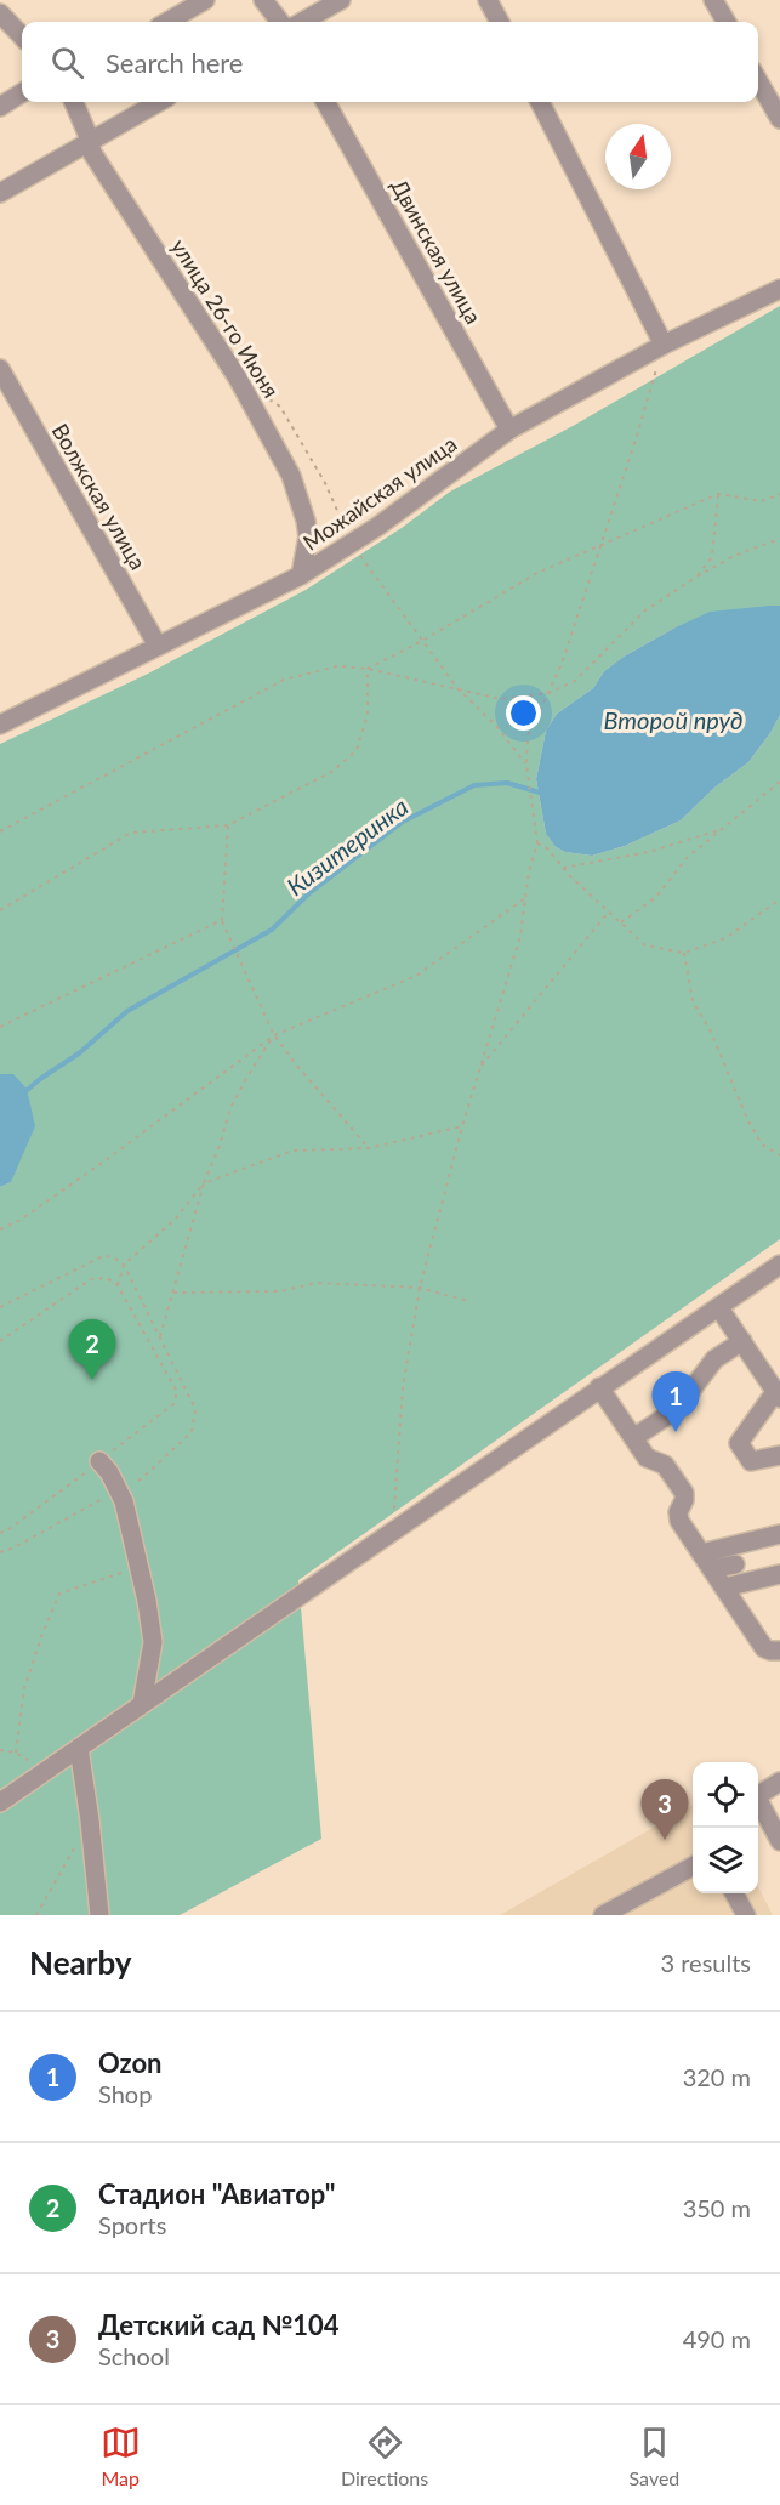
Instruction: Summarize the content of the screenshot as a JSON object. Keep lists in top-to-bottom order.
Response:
{
  "streets": {
    "street": [
      "Двинская улица",
      "улица 26-го Июня",
      "Можайская улица",
      "Волжская улица"
    ]
  },
  "crossings": [
    ["Двинская улица", "Можайская улица"],
    ["улица 26-го Июня", "Можайская улица"],
    ["Можайская улица", "Волжская улица"]
  ],
  "water": ["Второй пруд", "Кизитеринка"],
  "north": "top",
  "page": {
    "search": "Search here",
    "pins": ["2", "1", "3"],
    "heading": ["Nearby", "3 results"],
    "list": [
      {
        "mark": "1",
        "name": "Ozon",
        "note": "Shop",
        "value": "320 m"
      },
      {
        "mark": "2",
        "name": "Стадион \"Авиатор\"",
        "note": "Sports",
        "value": "350 m"
      },
      {
        "mark": "3",
        "name": "Детский сад №104",
        "note": "School",
        "value": "490 m"
      }
    ],
    "nav": ["Map", "Directions", "Saved"]
  }
}
